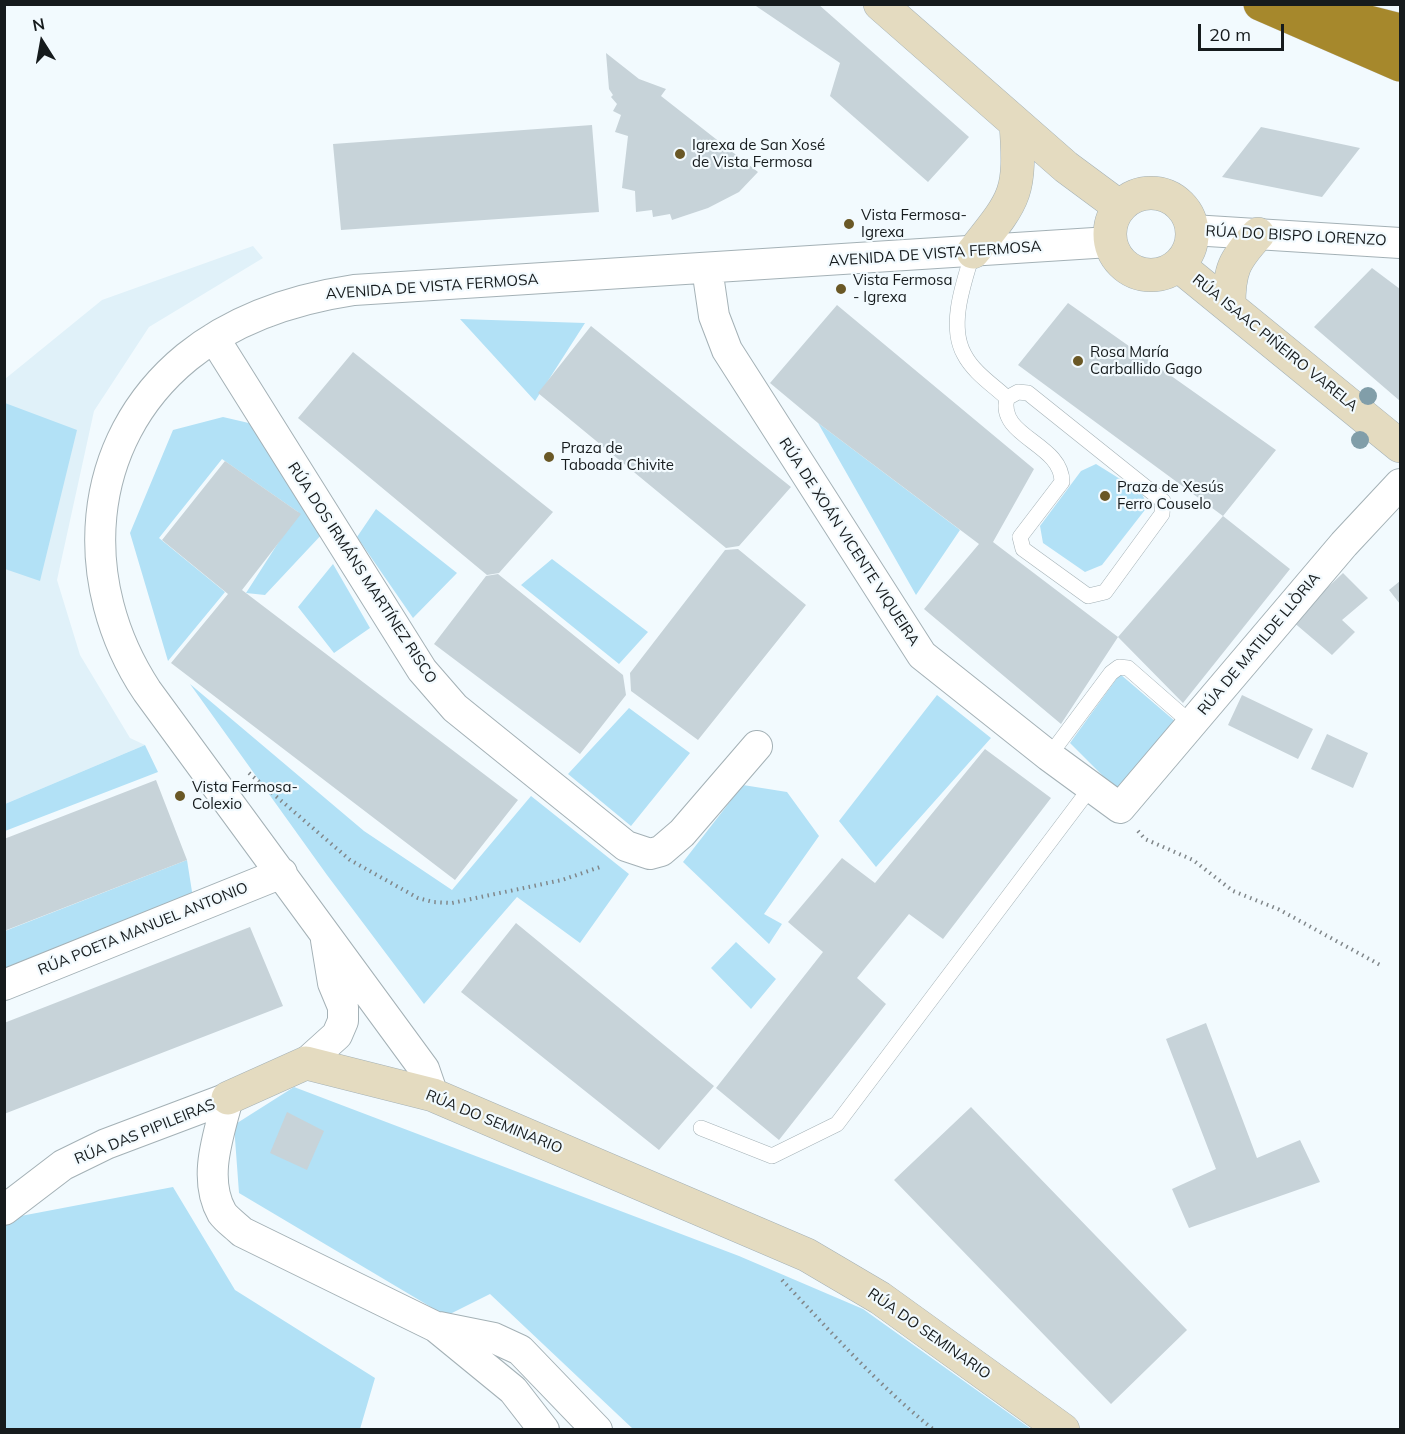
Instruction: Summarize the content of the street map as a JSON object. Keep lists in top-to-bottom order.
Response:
{
  "streets": {
    "main road": ["RÚA ISAAC PIÑEIRO VARELA", "RÚA DO SEMINARIO"],
    "street": [
      "RÚA DO BISPO LORENZO",
      "AVENIDA DE VISTA FERMOSA",
      "RÚA DE XOÁN VICENTE VIQUEIRA",
      "RÚA DOS IRMÁNS MARTÍNEZ RISCO",
      "RÚA DE MATILDE LLÒRIA",
      "RÚA POETA MANUEL ANTONIO",
      "RÚA DAS PIPILEIRAS"
    ]
  },
  "crossings": [
    ["RÚA DO BISPO LORENZO", "AVENIDA DE VISTA FERMOSA"],
    ["RÚA DO BISPO LORENZO", "RÚA ISAAC PIÑEIRO VARELA"],
    ["AVENIDA DE VISTA FERMOSA", "RÚA ISAAC PIÑEIRO VARELA"],
    ["AVENIDA DE VISTA FERMOSA", "RÚA DE XOÁN VICENTE VIQUEIRA"],
    ["AVENIDA DE VISTA FERMOSA", "RÚA DOS IRMÁNS MARTÍNEZ RISCO"],
    ["AVENIDA DE VISTA FERMOSA", "RÚA POETA MANUEL ANTONIO"],
    ["AVENIDA DE VISTA FERMOSA", "RÚA DO SEMINARIO"],
    ["RÚA DE XOÁN VICENTE VIQUEIRA", "RÚA DE MATILDE LLÒRIA"]
  ],
  "places": [
    "Igrexa de San Xosé de Vista Fermosa",
    "Vista Fermosa- Igrexa",
    "Vista Fermosa - Igrexa",
    "Rosa María Carballido Gago",
    "Praza de Taboada Chivite",
    "Praza de Xesús Ferro Couselo",
    "Vista Fermosa- Colexio"
  ],
  "scale_bar": "20 m",
  "north": "top"
}
